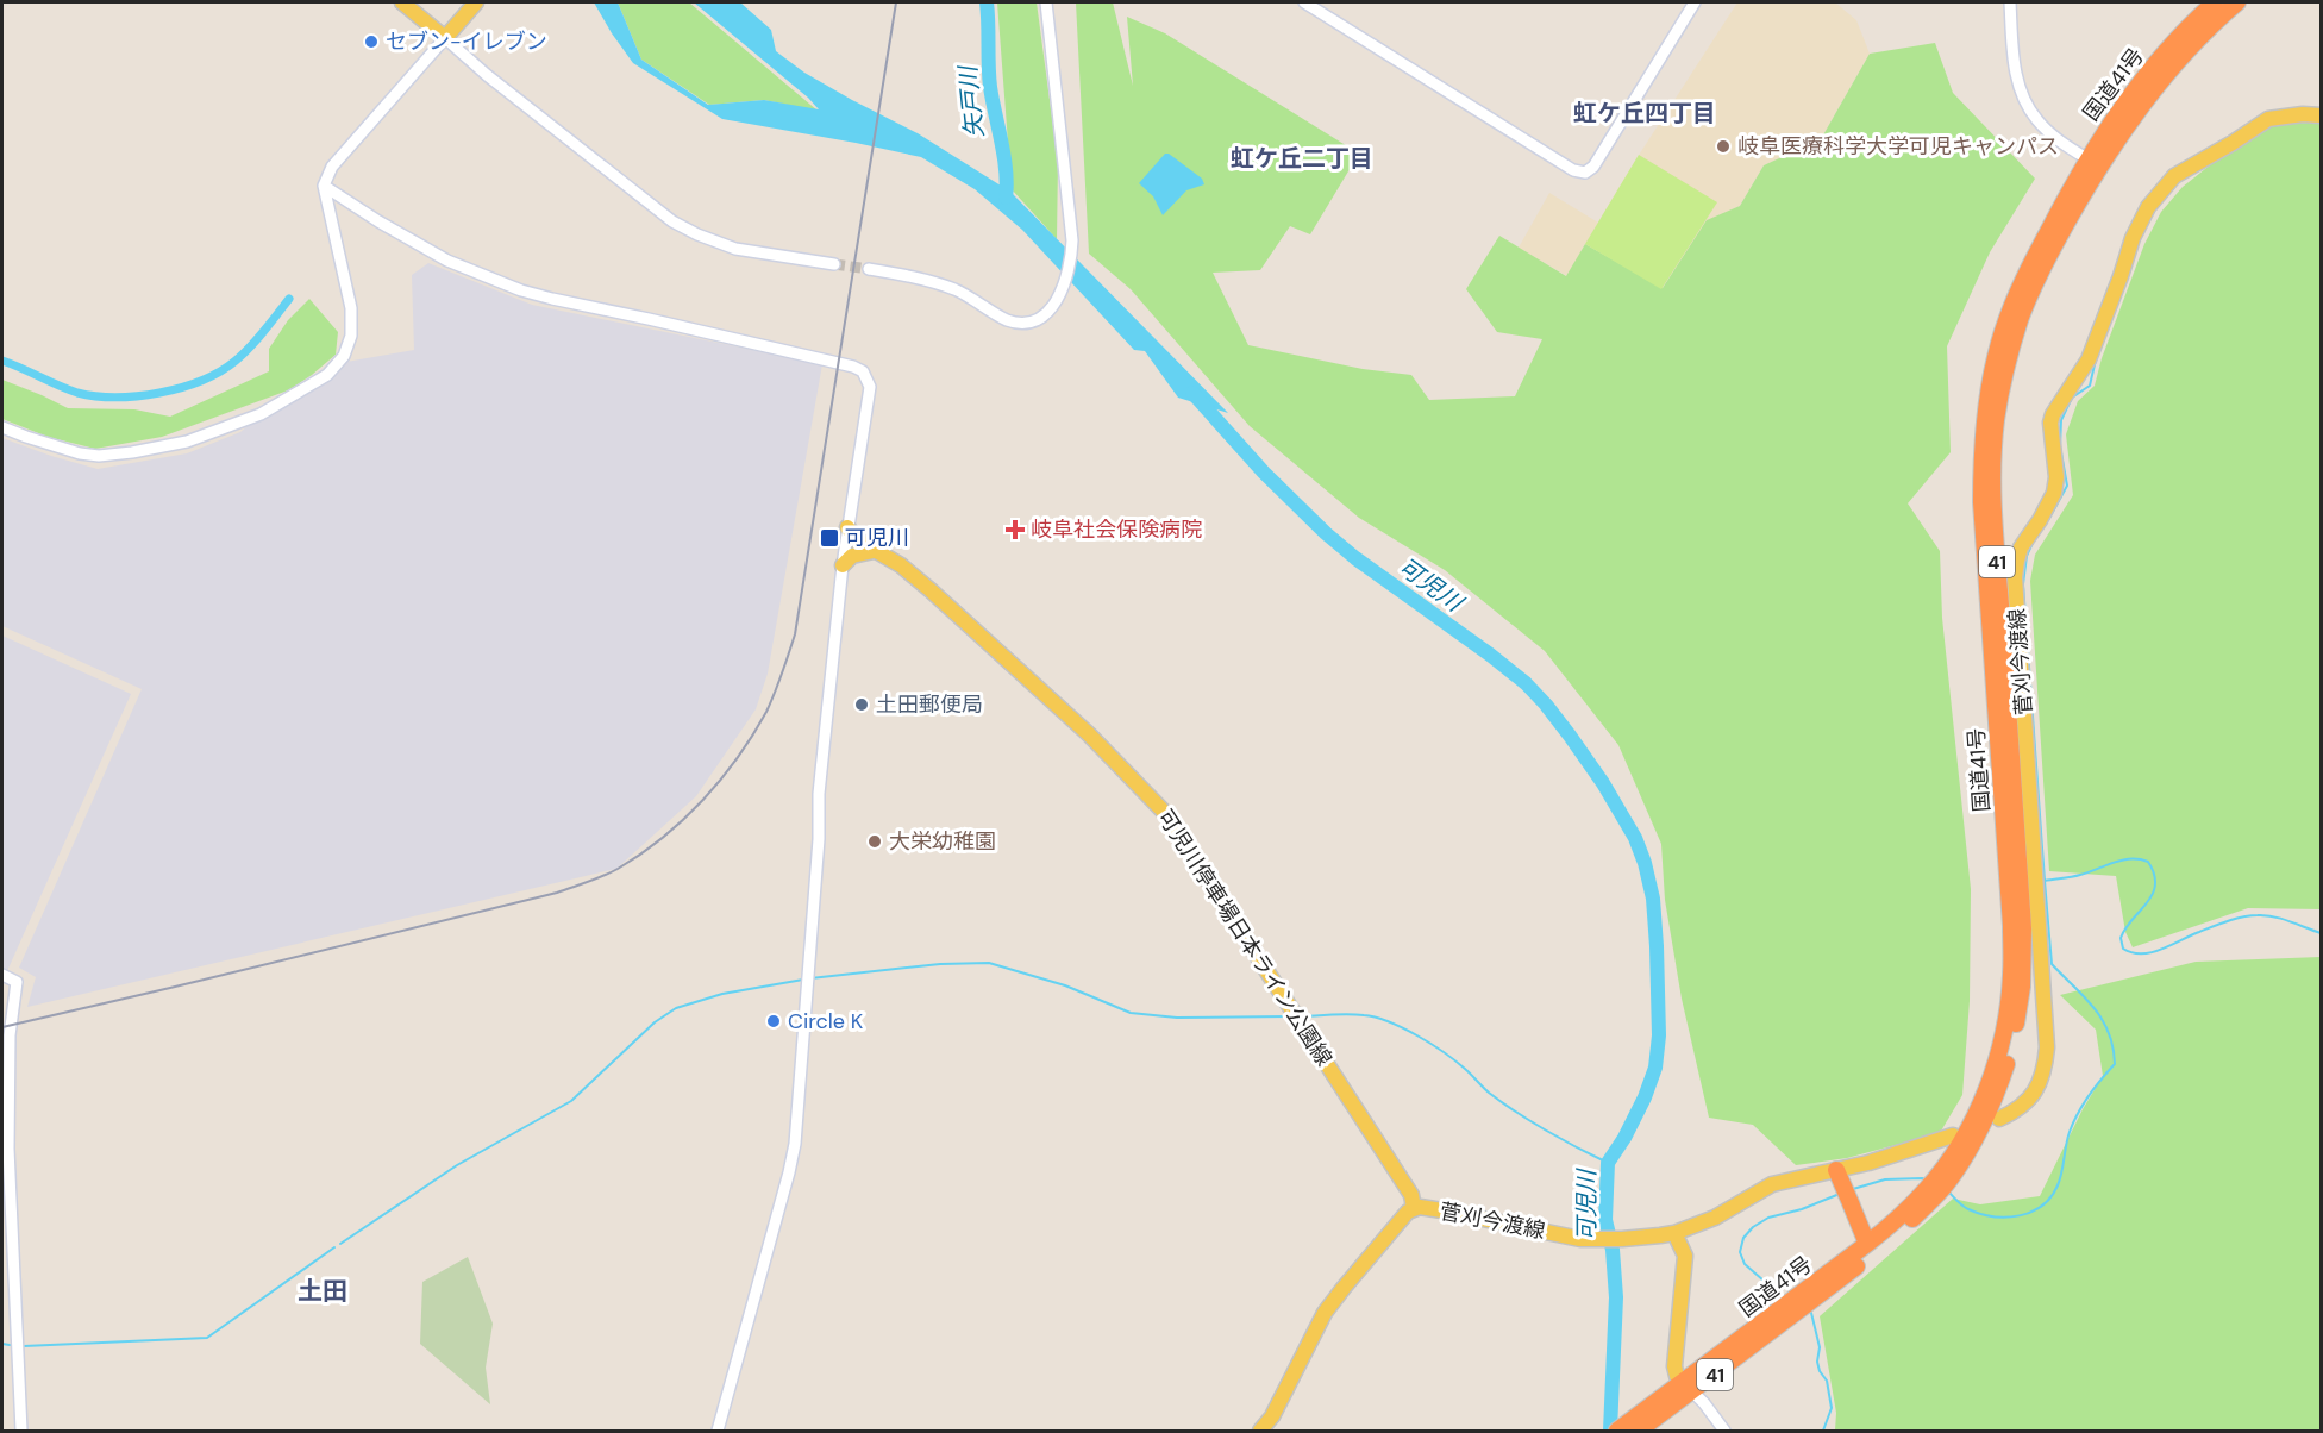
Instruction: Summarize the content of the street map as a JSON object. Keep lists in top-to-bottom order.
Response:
{
  "streets": {
    "highway": ["国道41号", "41"],
    "main road": ["菅刈今渡線", "可児川停車場日本ライン公園線"]
  },
  "crossings": [
    ["菅刈今渡線", "可児川停車場日本ライン公園線"]
  ],
  "districts": ["虹ケ丘四丁目", "虹ケ丘二丁目", "土田"],
  "water": ["矢戸川", "可児川"],
  "places": {
    "other": [
      "セブン-イレブン",
      "岐阜医療科学大学可児キャンパス",
      "土田郵便局",
      "大栄幼稚園",
      "Circle K"
    ],
    "health": ["岐阜社会保険病院"],
    "transit": ["可児川"]
  }
}
